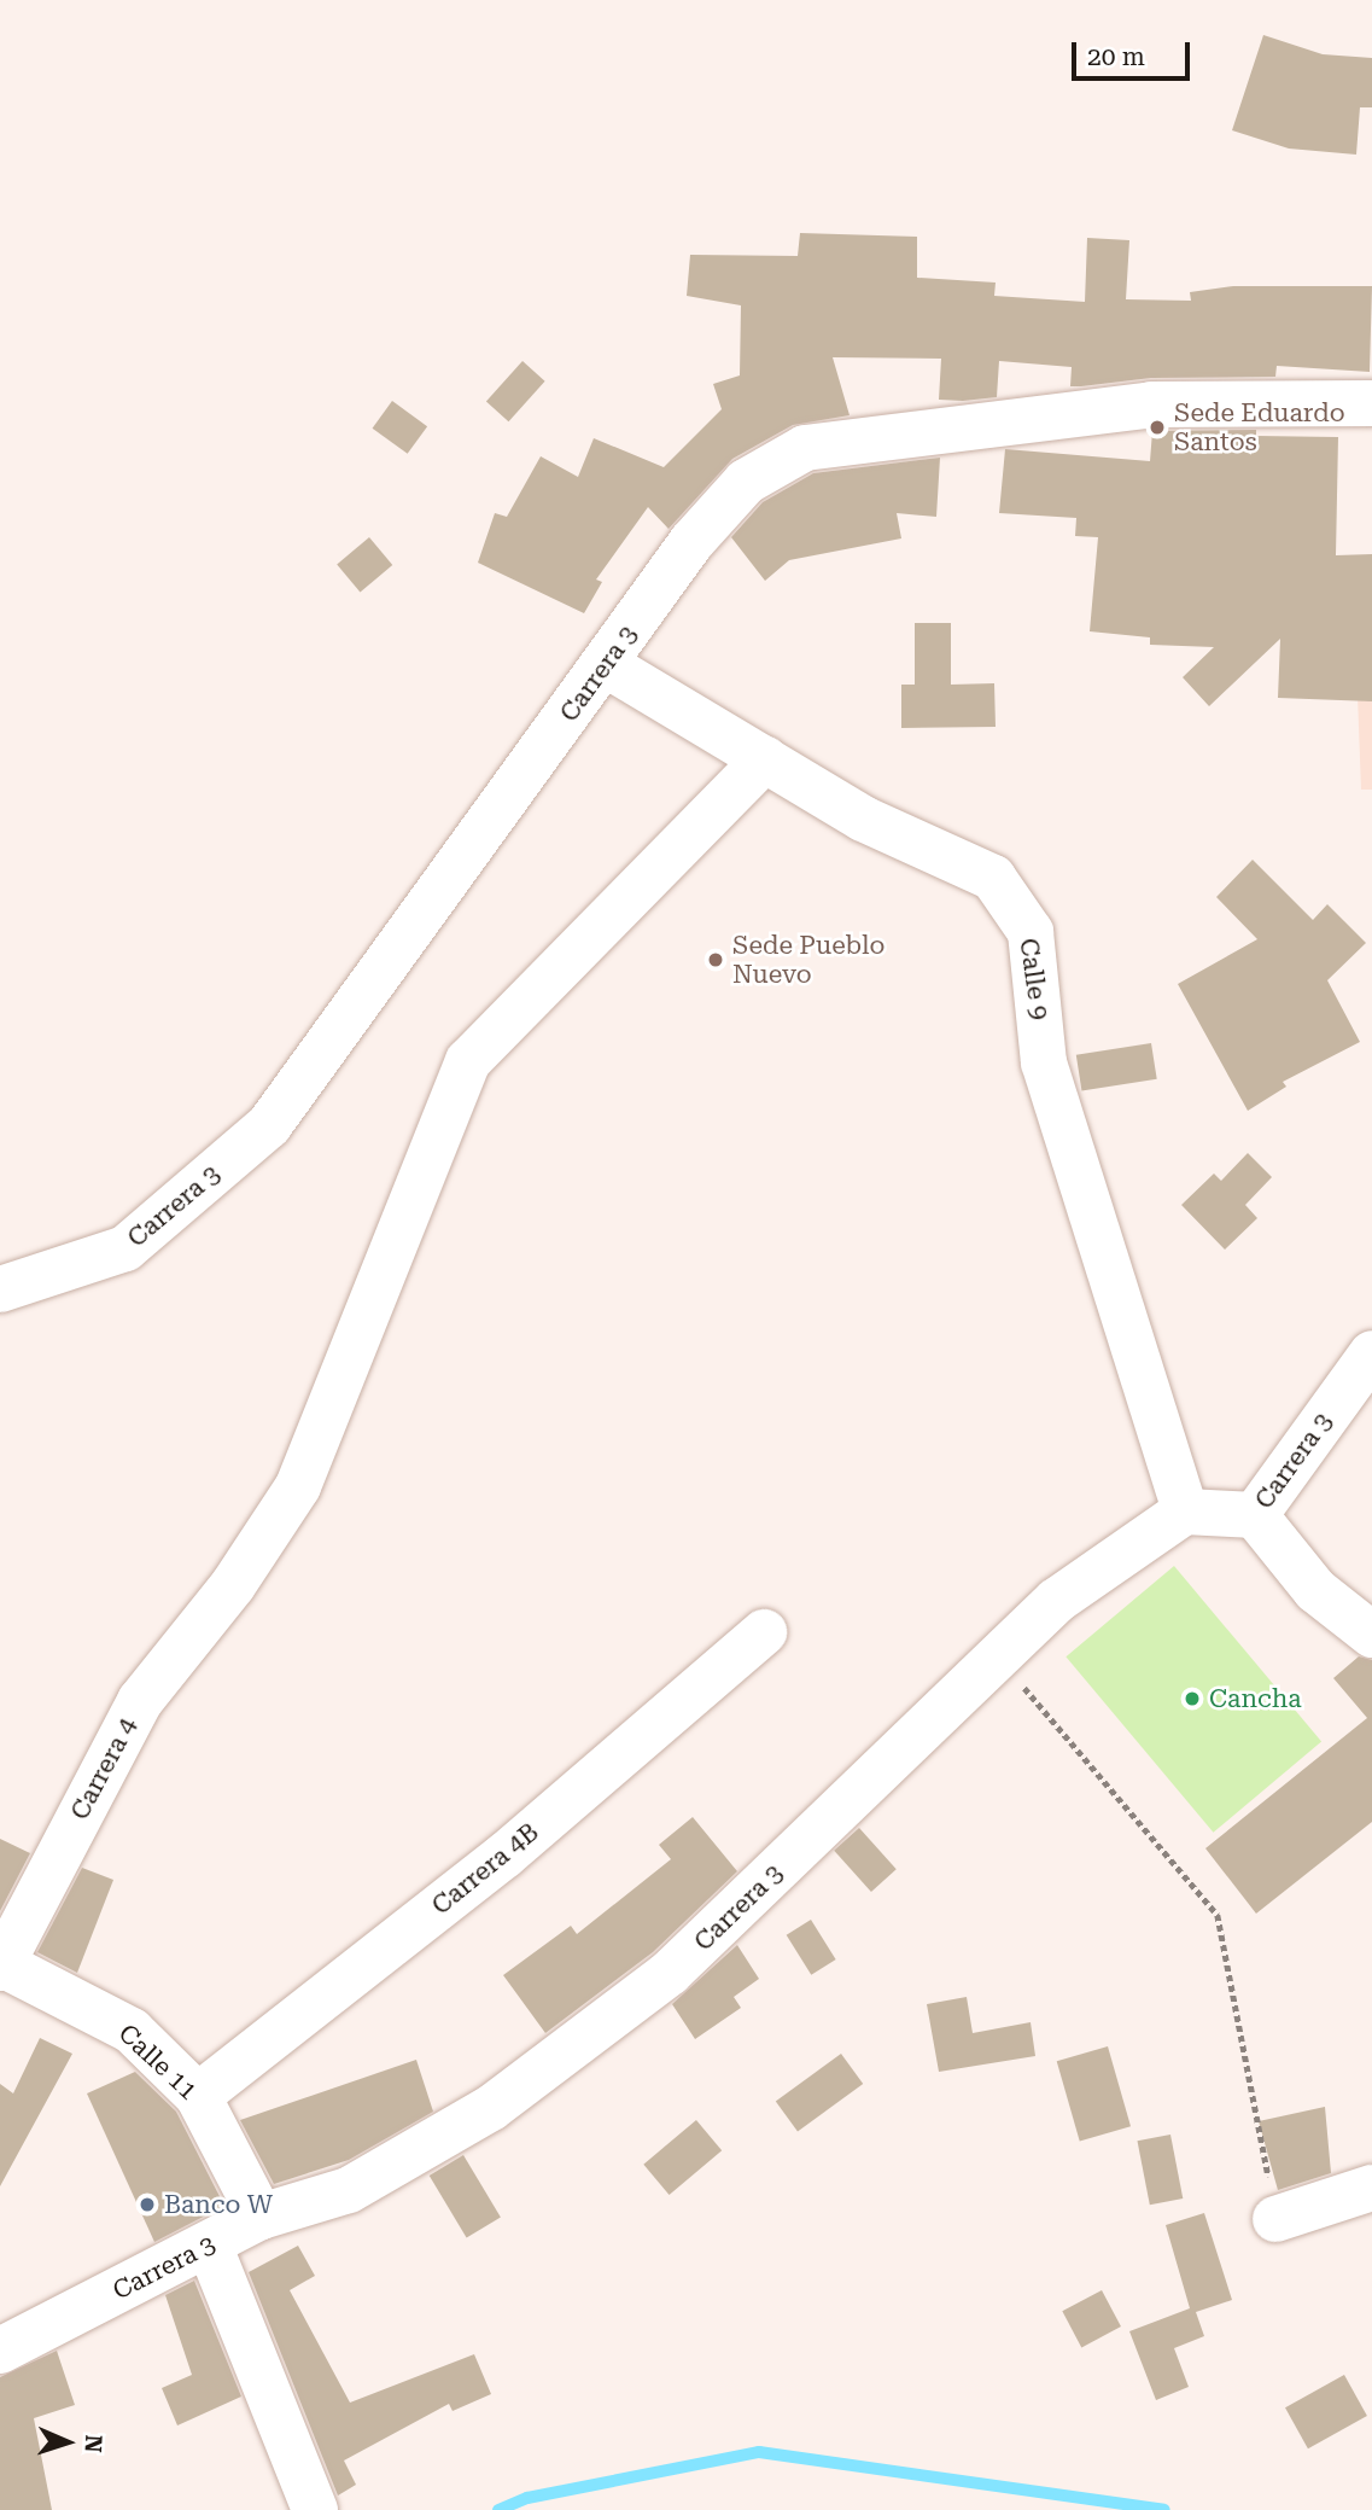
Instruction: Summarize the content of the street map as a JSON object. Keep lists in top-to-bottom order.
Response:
{
  "streets": {
    "street": [
      "Carrera 3",
      "Calle 9",
      "Carrera 4",
      "Carrera 4B",
      "Calle 11"
    ]
  },
  "crossings": [
    ["Carrera 3", "Calle 9"],
    ["Carrera 3", "Calle 11"],
    ["Calle 9", "Carrera 4"],
    ["Carrera 4", "Calle 11"],
    ["Carrera 4B", "Calle 11"]
  ],
  "places": [
    "Sede Eduardo Santos",
    "Sede Pueblo Nuevo",
    "Cancha",
    "Banco W"
  ],
  "scale_bar": "20 m",
  "north": "right"
}
